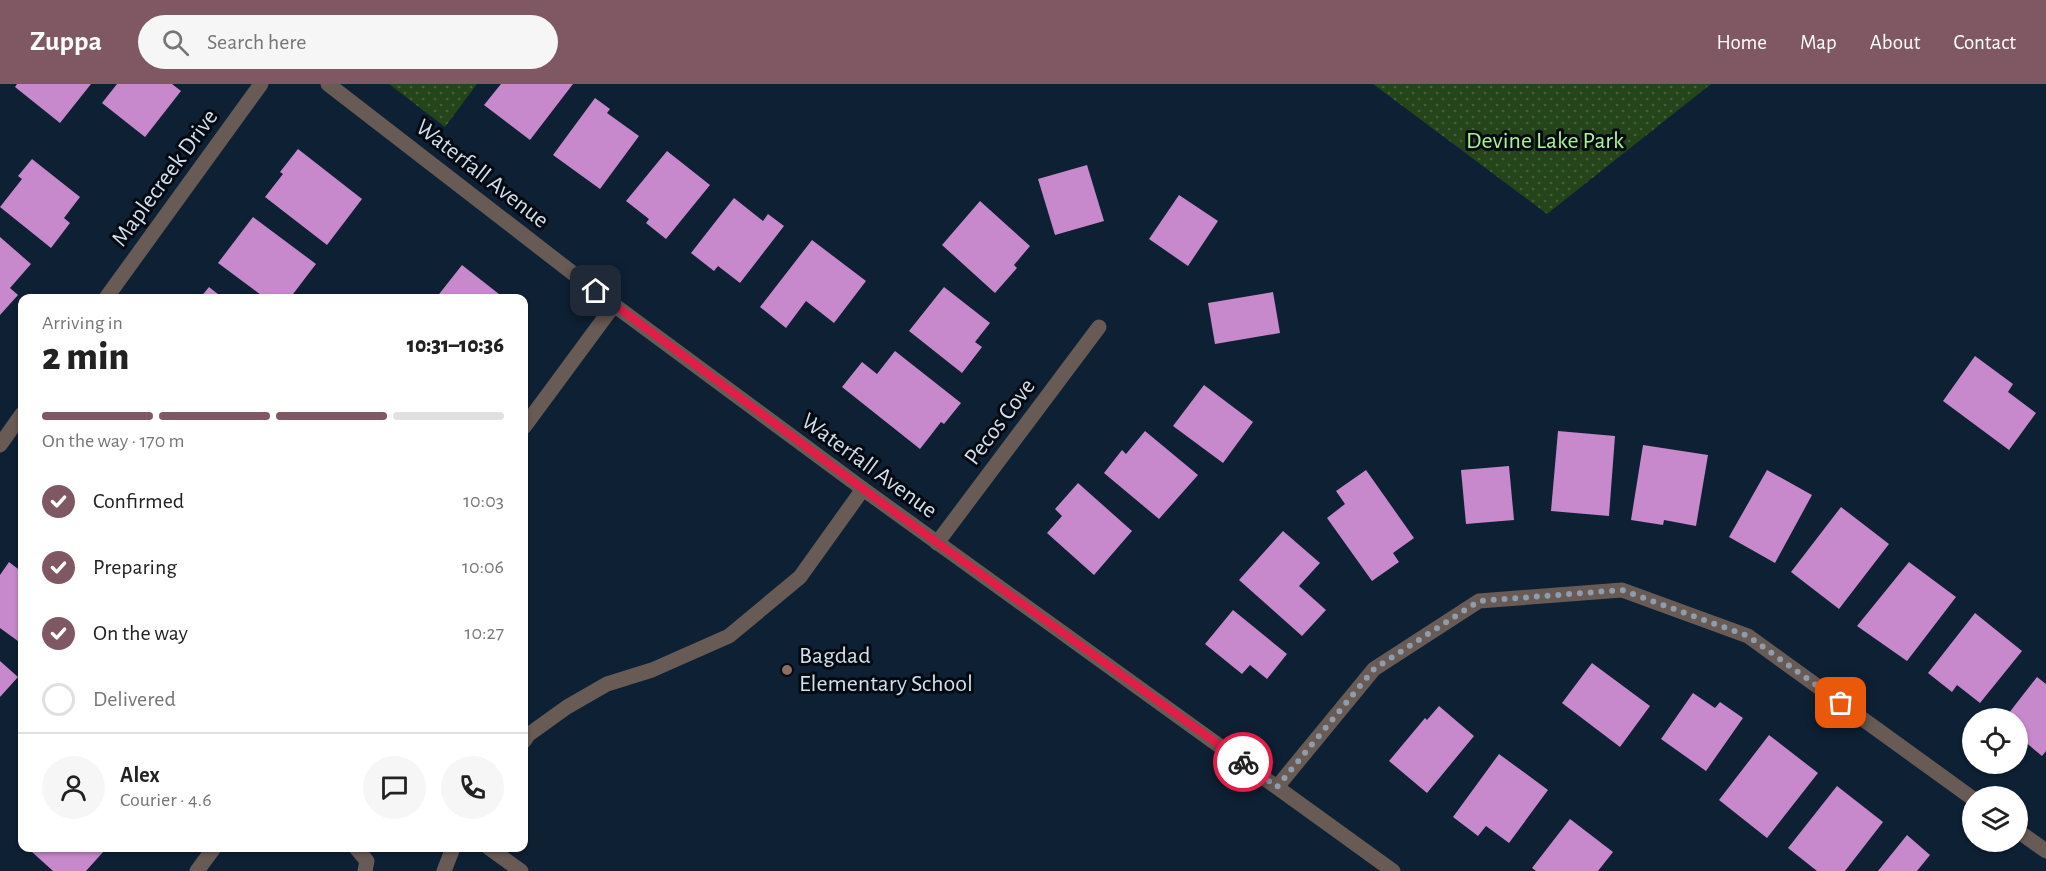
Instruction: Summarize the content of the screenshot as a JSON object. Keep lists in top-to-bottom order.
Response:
{
  "streets": {
    "street": ["Waterfall Avenue", "Maplecreek Drive", "Pecos Cove"]
  },
  "crossings": [
    ["Waterfall Avenue", "Pecos Cove"]
  ],
  "parks": ["Devine Lake Park"],
  "places": ["Bagdad Elementary School"],
  "page": {
    "header": "Zuppa",
    "search": "Search here",
    "nav": [
      "Home",
      "Map",
      "About",
      "Contact"
    ],
    "heading": ["2 min", "Arriving in", "10:31–10:36"],
    "panel": ["Alex", "Courier · 4.6"],
    "bar": "On the way · 170 m",
    "list": [
      ["Confirmed", "10:03"],
      ["Preparing", "10:06"],
      ["On the way", "10:27"],
      "Delivered"
    ]
  }
}
